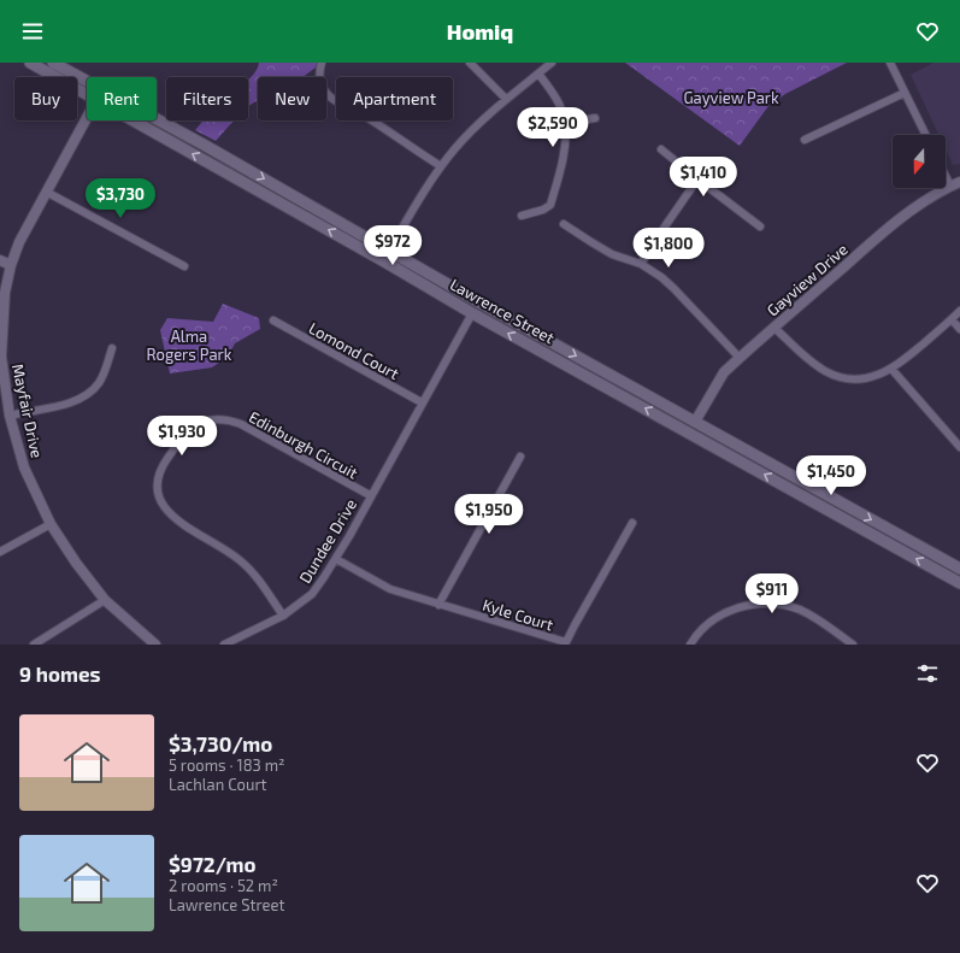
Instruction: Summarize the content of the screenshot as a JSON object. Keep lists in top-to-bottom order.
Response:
{
  "streets": {
    "main road": ["Lawrence Street"],
    "street": [
      "Gayview Drive",
      "Lomond Court",
      "Mayfair Drive",
      "Edinburgh Circuit",
      "Dundee Drive",
      "Kyle Court"
    ]
  },
  "crossings": [
    ["Gayview Drive", "Lawrence Street"],
    ["Lawrence Street", "Dundee Drive"],
    ["Lomond Court", "Dundee Drive"],
    ["Edinburgh Circuit", "Dundee Drive"],
    ["Dundee Drive", "Kyle Court"]
  ],
  "parks": ["Gayview Park", "Alma Rogers Park"],
  "north": "bottom",
  "page": {
    "header": "Homiq",
    "chip": [
      "Buy",
      "Rent",
      "Filters",
      "New",
      "Apartment"
    ],
    "price": [
      "$2,590",
      "$1,410",
      "$3,730",
      "$972",
      "$1,800",
      "$1,930",
      "$1,450",
      "$1,950",
      "$911"
    ],
    "heading": "9 homes",
    "list": [
      {
        "name": "$3,730/mo",
        "note": "5 rooms · 183 m² · Lachlan Court"
      },
      {
        "name": "$972/mo",
        "note": "2 rooms · 52 m² · Lawrence Street"
      }
    ]
  }
}
